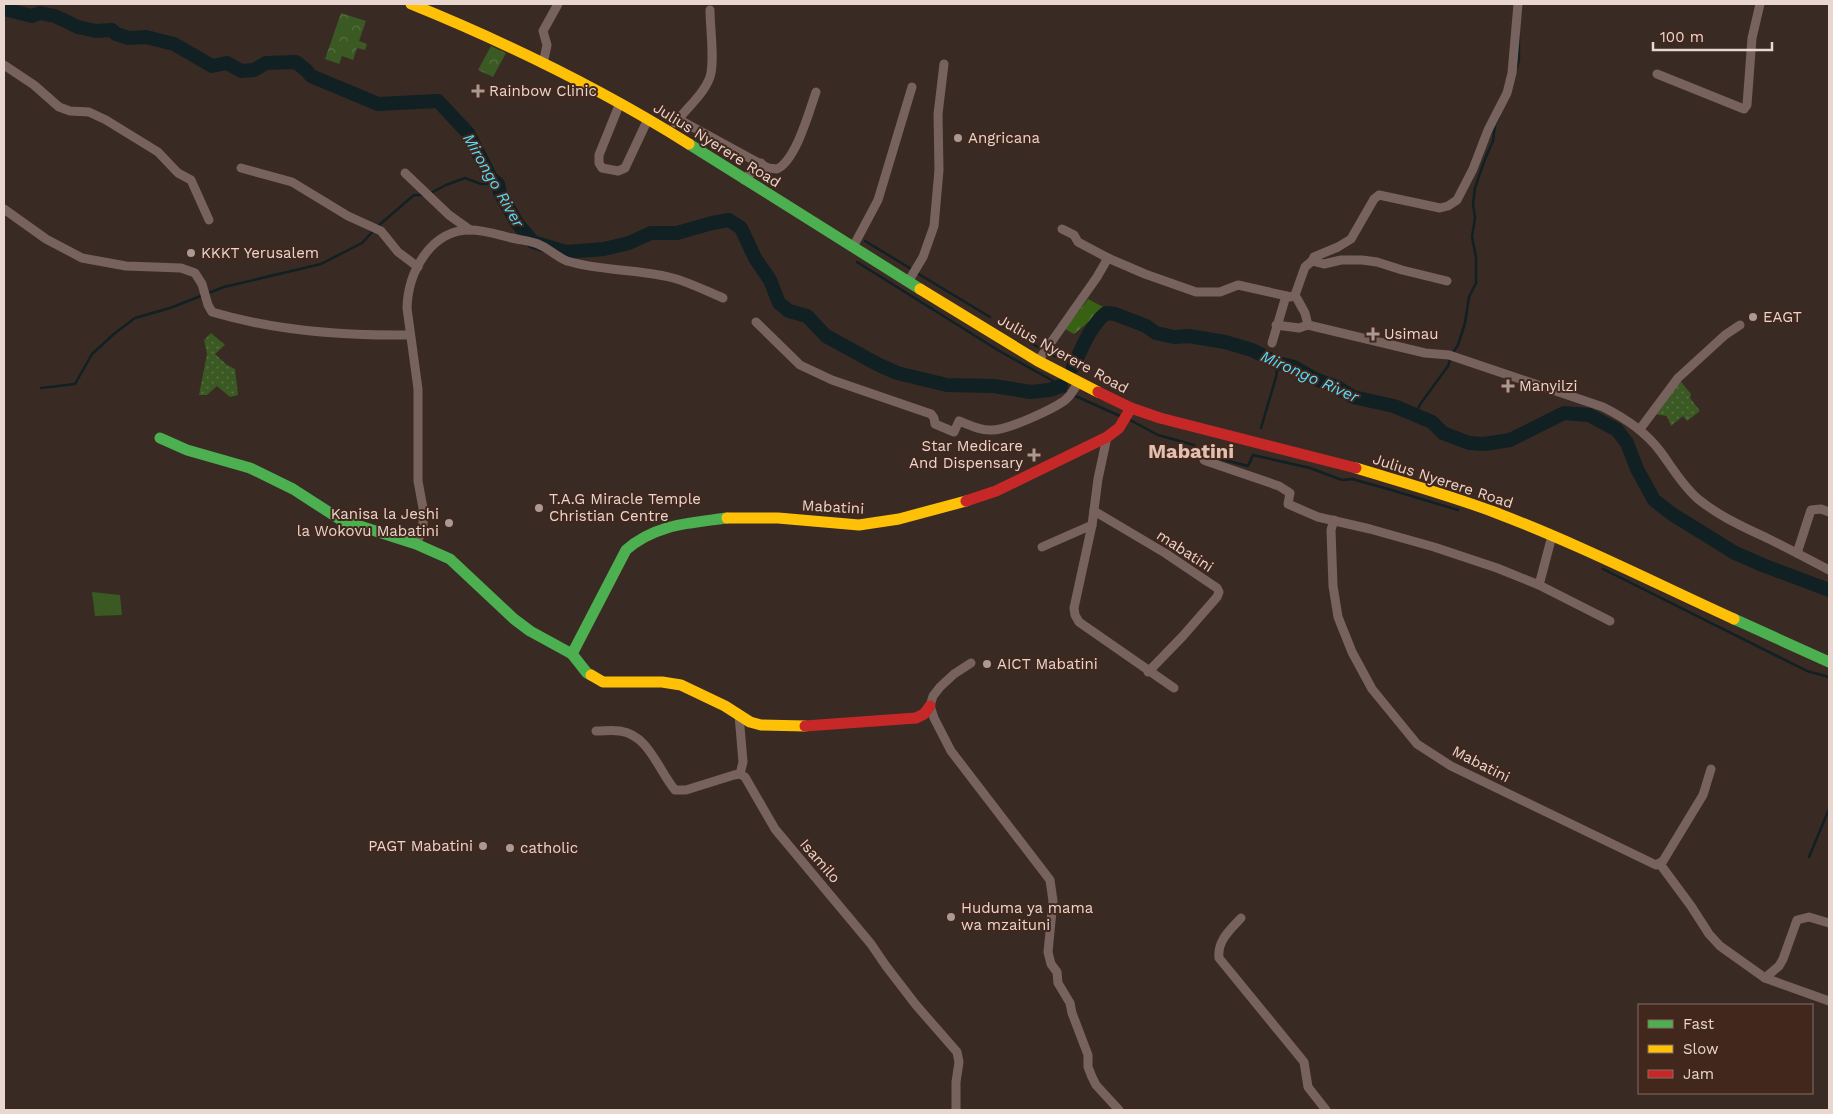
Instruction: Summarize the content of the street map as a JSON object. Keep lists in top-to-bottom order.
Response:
{
  "streets": {
    "main road": ["Julius Nyerere Road", "Mabatini"],
    "street": ["mabatini", "Isamilo"]
  },
  "crossings": [
    ["Julius Nyerere Road", "Mabatini"]
  ],
  "districts": ["Mabatini"],
  "water": ["Mirongo River"],
  "places": {
    "health": [
      "Rainbow Clinic",
      "Usimau",
      "Manyilzi",
      "Star Medicare And Dispensary"
    ],
    "other": [
      "Angricana",
      "KKKT Yerusalem",
      "EAGT",
      "T.A.G Miracle Temple Christian Centre",
      "Kanisa la Jeshi la Wokovu Mabatini",
      "AICT Mabatini",
      "PAGT Mabatini",
      "catholic",
      "Huduma ya mama wa mzaituni"
    ]
  },
  "legend": ["Fast", "Slow", "Jam"],
  "scale_bar": "100 m"
}
